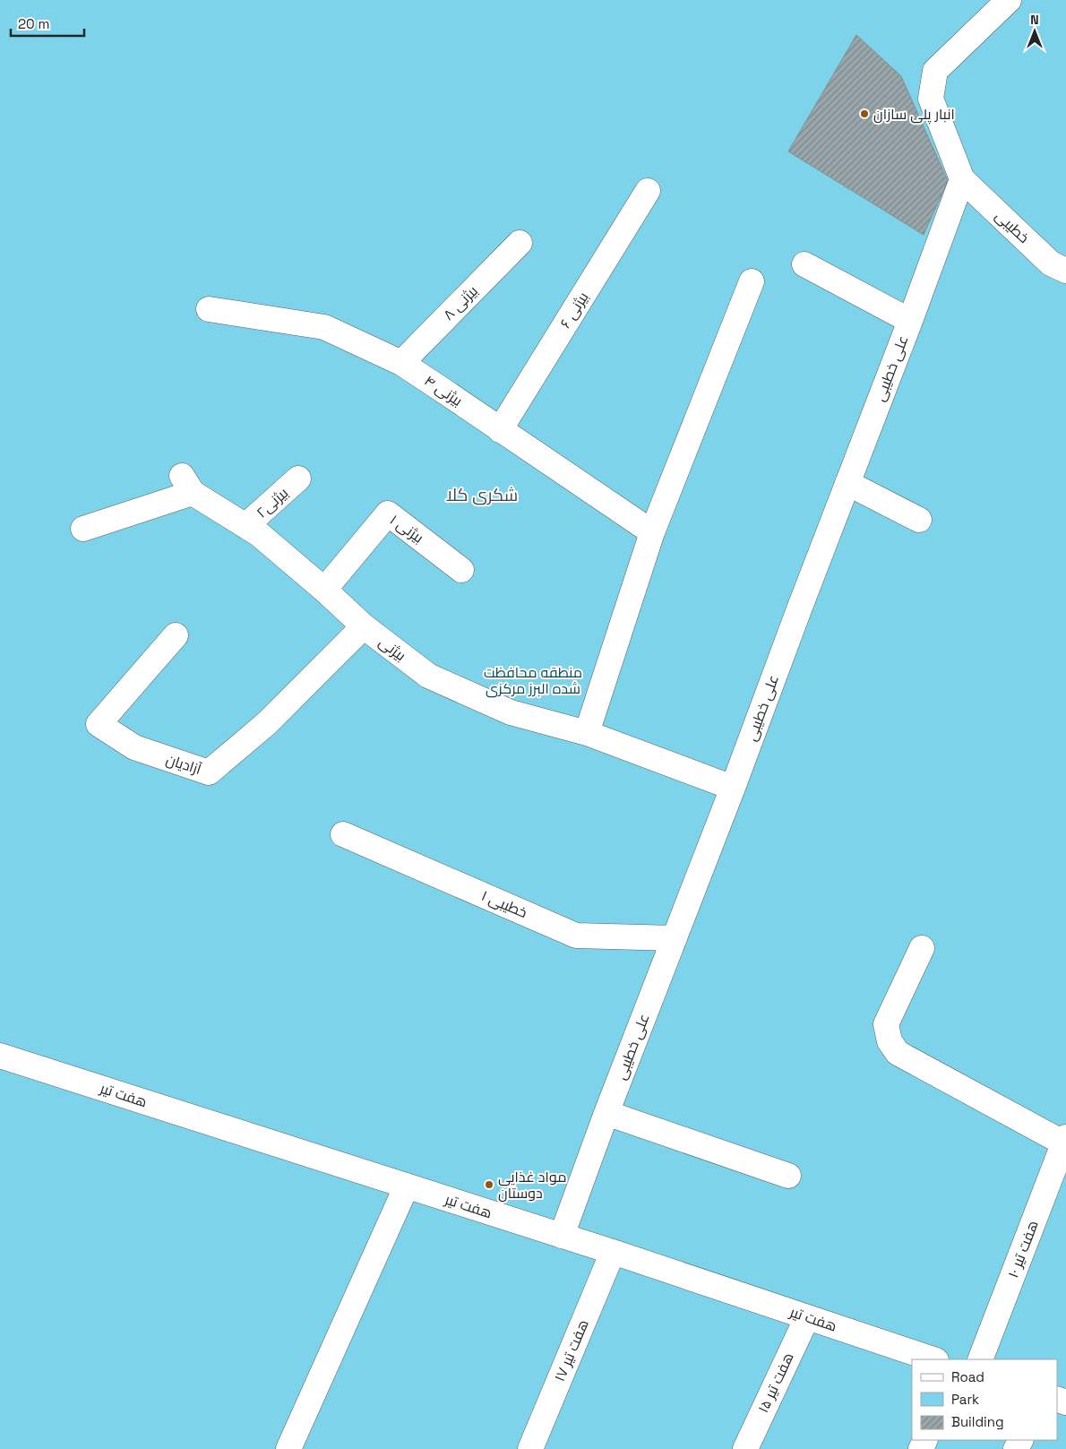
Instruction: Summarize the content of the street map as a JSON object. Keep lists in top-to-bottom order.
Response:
{
  "streets": {
    "street": [
      "خطیبی",
      "بیژنی ۸",
      "بیژنی ۶",
      "علی خطیبی",
      "بیژنی ۴",
      "بیژنی۲",
      "بیژنی ۱",
      "بیژنی",
      "آزادیان",
      "خطیبی ۱",
      "هفت تیر",
      "هفت تیر ۱۰",
      "هفت تیر ۱۷",
      "هفت تیر ۱۵"
    ]
  },
  "crossings": [
    ["خطیبی", "علی خطیبی"],
    ["بیژنی ۸", "بیژنی ۴"],
    ["بیژنی ۶", "بیژنی ۴"],
    ["علی خطیبی", "بیژنی"],
    ["علی خطیبی", "خطیبی ۱"],
    ["علی خطیبی", "هفت تیر"],
    ["بیژنی۲", "بیژنی"],
    ["بیژنی ۱", "بیژنی"],
    ["بیژنی", "آزادیان"],
    ["هفت تیر", "هفت تیر ۱۷"],
    ["هفت تیر", "هفت تیر ۱۵"]
  ],
  "districts": ["شکری کلا"],
  "parks": ["منطقه محافظت شده البرز مرکزی"],
  "places": ["انبار پلی سازان", "مواد غذایی دوستان"],
  "legend": ["Road", "Park", "Building"],
  "scale_bar": "20 m",
  "north": "top"
}
